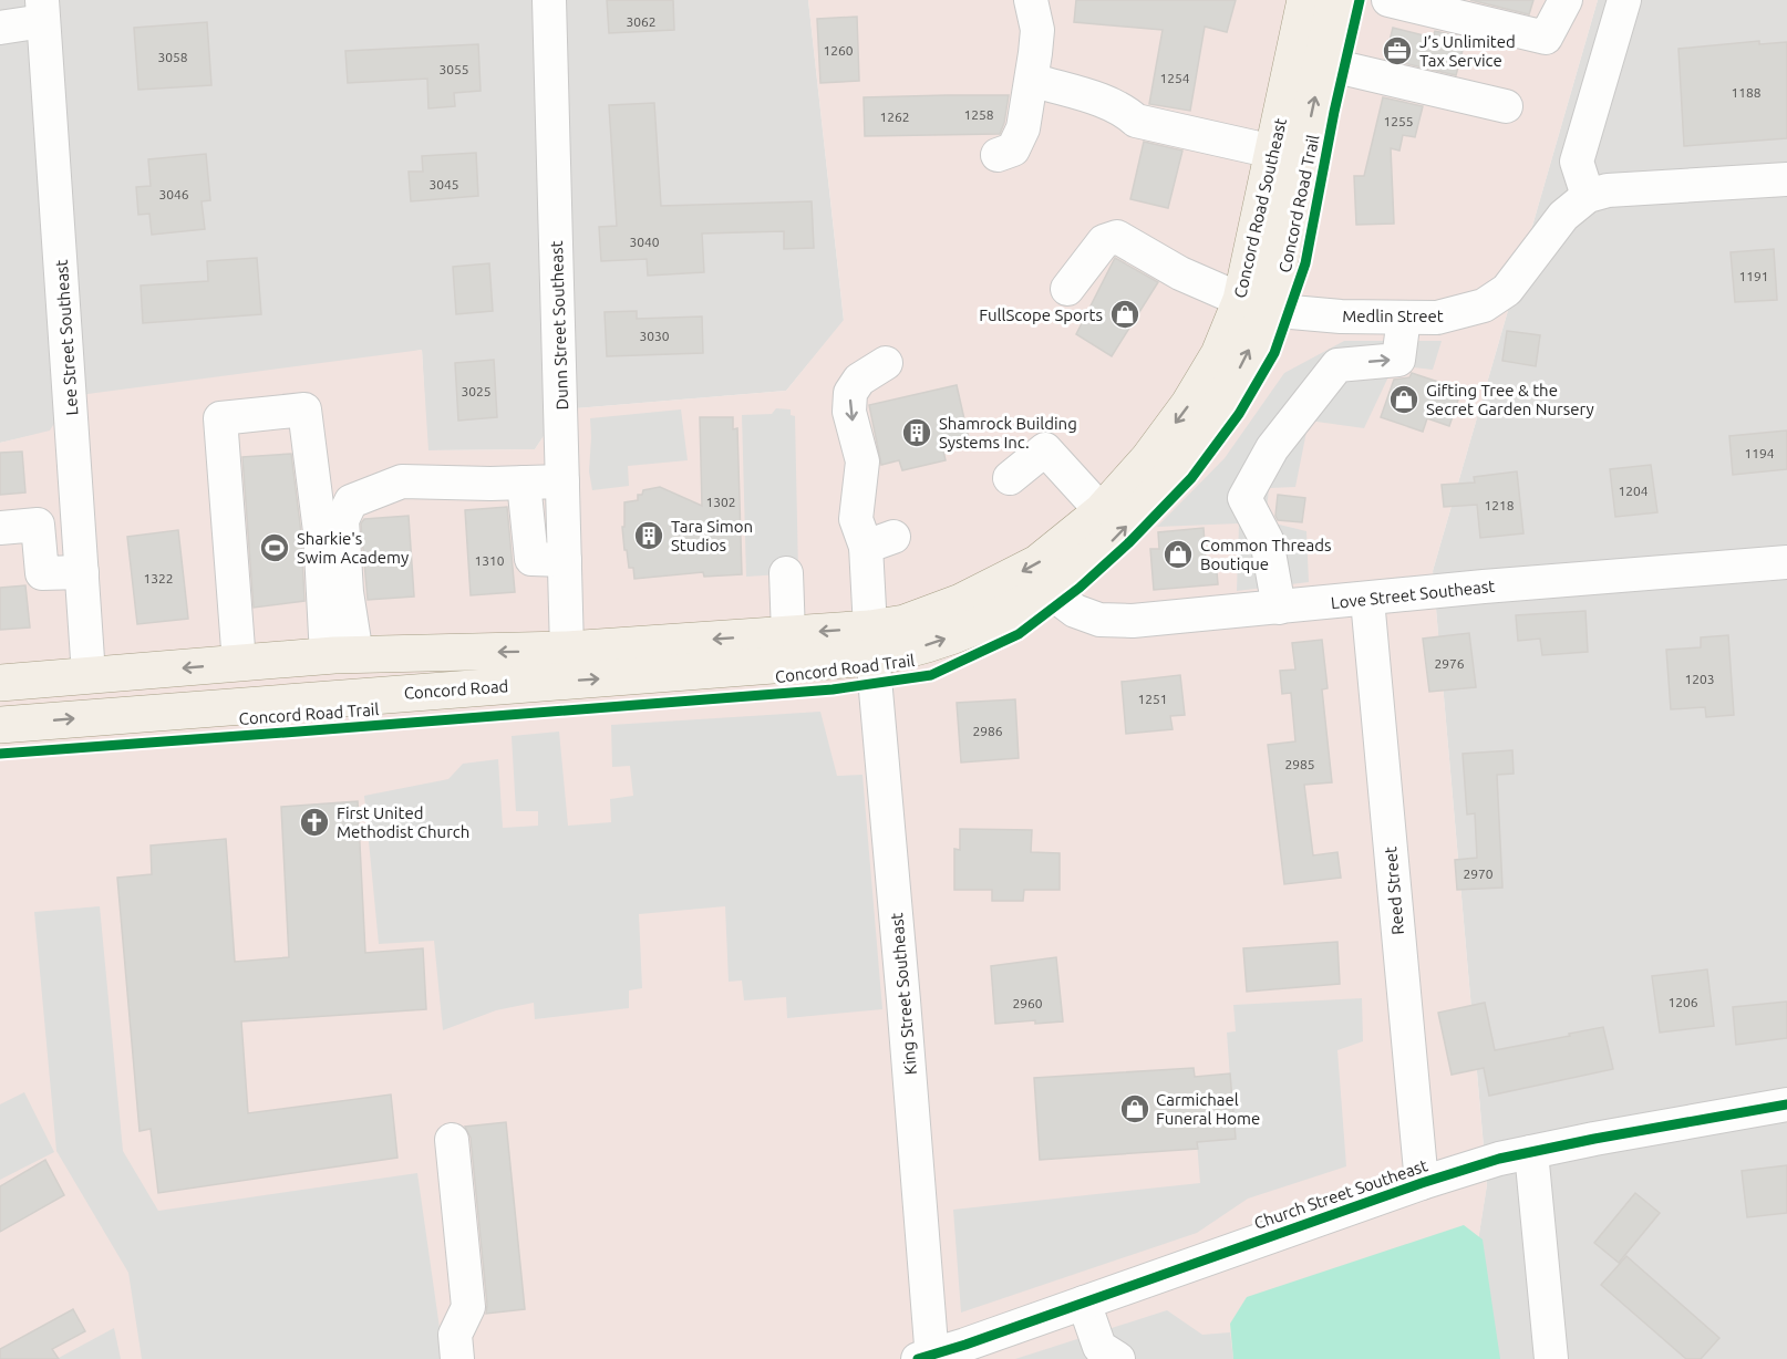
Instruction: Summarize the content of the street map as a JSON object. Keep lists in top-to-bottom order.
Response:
{
  "streets": {
    "main road": ["Concord Road Southeast", "Concord Road"],
    "street": [
      "Medlin Street",
      "Dunn Street Southeast",
      "Lee Street Southeast",
      "Love Street Southeast",
      "Reed Street",
      "King Street Southeast",
      "Church Street Southeast"
    ],
    "cycle path": ["Concord Road Trail"]
  },
  "crossings": [
    ["Concord Road Southeast", "Medlin Street"],
    ["Concord Road Southeast", "Love Street Southeast"],
    ["Concord Road Southeast", "Concord Road"],
    ["Concord Road Southeast", "King Street Southeast"],
    ["Dunn Street Southeast", "Concord Road"],
    ["Lee Street Southeast", "Concord Road"],
    ["Love Street Southeast", "Reed Street"],
    ["Concord Road", "King Street Southeast"],
    ["Reed Street", "Church Street Southeast"],
    ["King Street Southeast", "Church Street Southeast"]
  ],
  "places": {
    "office": ["J’s Unlimited Tax Service"],
    "shop": [
      "FullScope Sports",
      "Gifting Tree & the Secret Garden Nursery",
      "Common Threads Boutique",
      "Carmichael Funeral Home"
    ],
    "building": ["Shamrock Building Systems Inc.", "Tara Simon Studios"],
    "sports": ["Sharkie's Swim Academy"],
    "church": ["First United Methodist Church"]
  },
  "house_numbers": [
    "3062",
    "1260",
    "3058",
    "3055",
    "1254",
    "1188",
    "1258",
    "1262",
    "1255",
    "3045",
    "3046",
    "3040",
    "1191",
    "3030",
    "3025",
    "1194",
    "1204",
    "1302",
    "1218",
    "1310",
    "1322",
    "2976",
    "1203",
    "1251",
    "2986",
    "2985",
    "2970",
    "1206",
    "2960"
  ]
}
